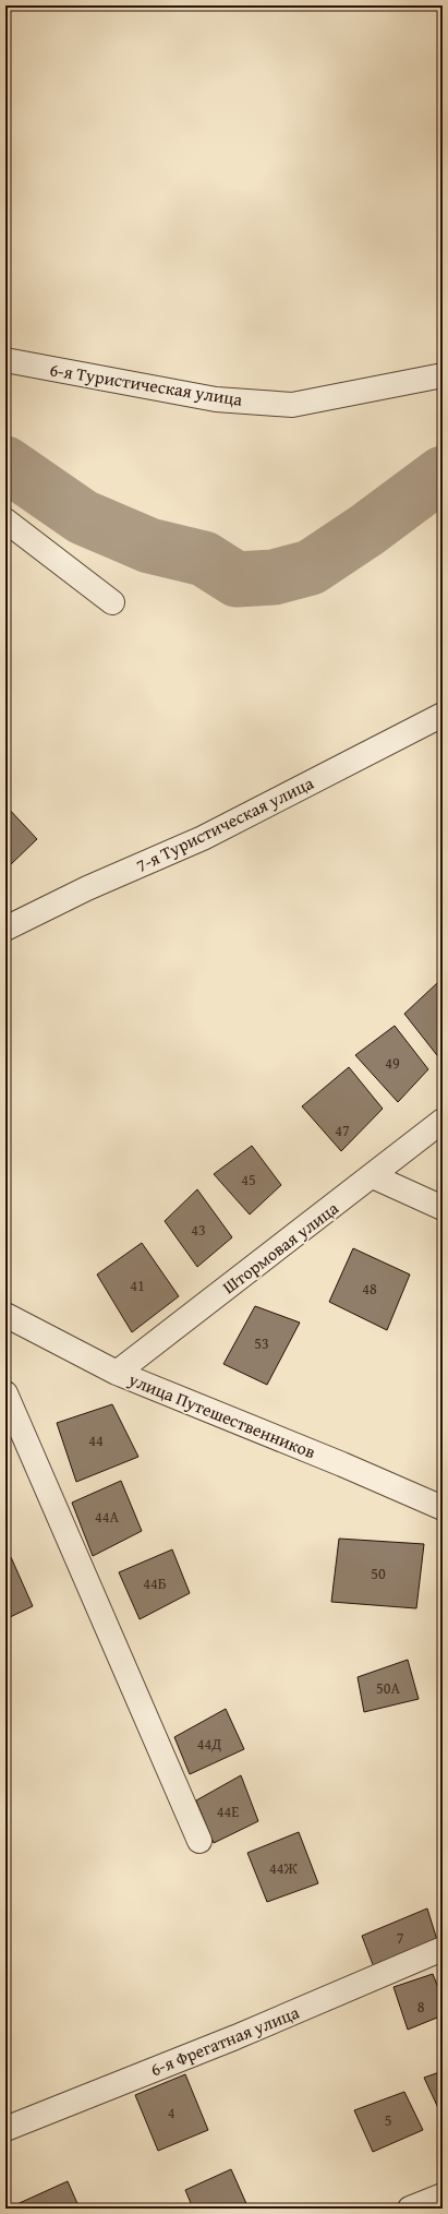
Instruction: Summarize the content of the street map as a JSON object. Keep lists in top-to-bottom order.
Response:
{
  "streets": {
    "street": [
      "6-я Туристическая улица",
      "7-я Туристическая улица",
      "Штормовая улица",
      "улица Путешественников",
      "6-я Фрегатная улица"
    ]
  },
  "crossings": [
    ["Штормовая улица", "улица Путешественников"]
  ],
  "house_numbers": [
    "49",
    "47",
    "45",
    "43",
    "41",
    "48",
    "53",
    "44",
    "44А",
    "50",
    "44Б",
    "50А",
    "44Д",
    "44Е",
    "44Ж",
    "7",
    "8",
    "4",
    "5"
  ]
}
